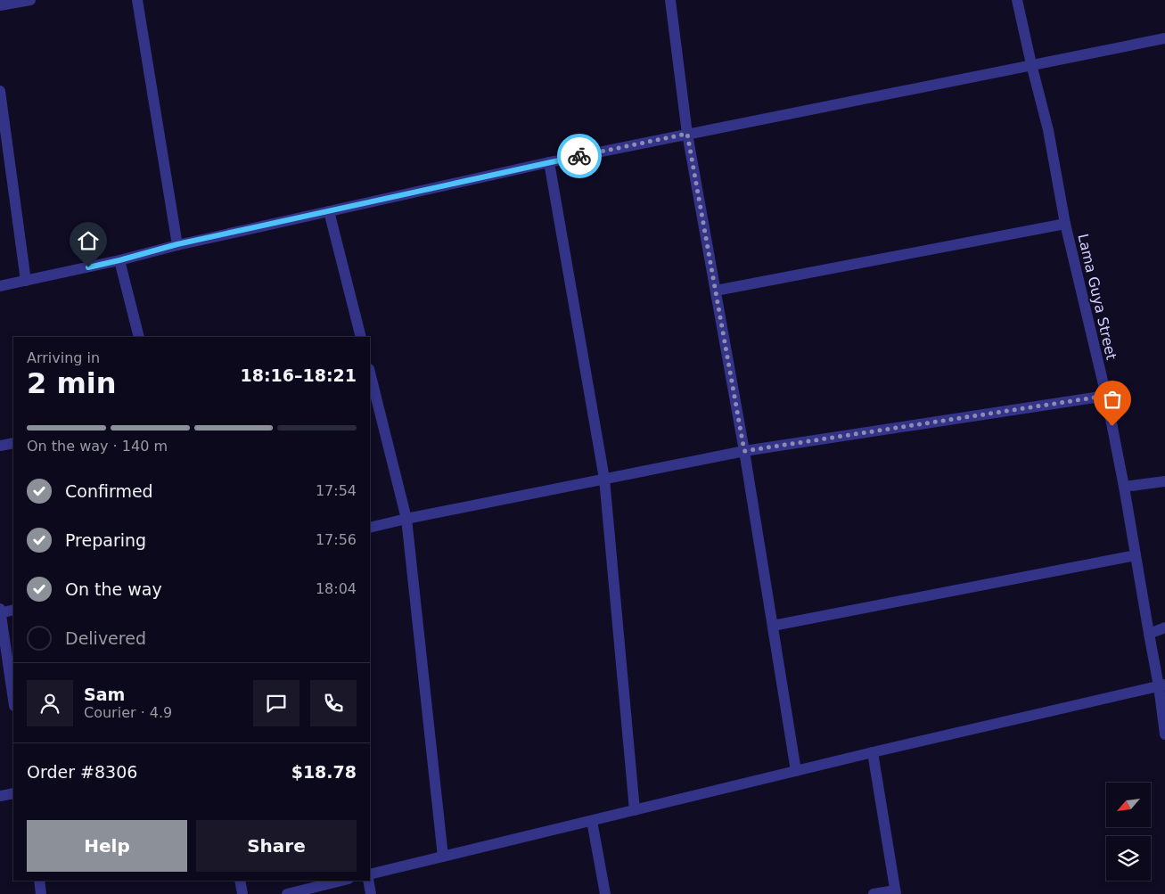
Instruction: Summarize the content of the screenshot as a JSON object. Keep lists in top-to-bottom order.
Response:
{
  "streets": {
    "street": ["Lama Guya Street"]
  },
  "north": "bottom left",
  "page": {
    "heading": ["2 min", "Arriving in", "18:16–18:21"],
    "panel": [
      "Sam",
      "Courier · 4.9",
      "Order #8306",
      "$18.78"
    ],
    "bar": "On the way · 140 m",
    "list": [
      ["Confirmed", "17:54"],
      ["Preparing", "17:56"],
      ["On the way", "18:04"],
      "Delivered"
    ],
    "buttons": ["Help", "Share"]
  }
}
